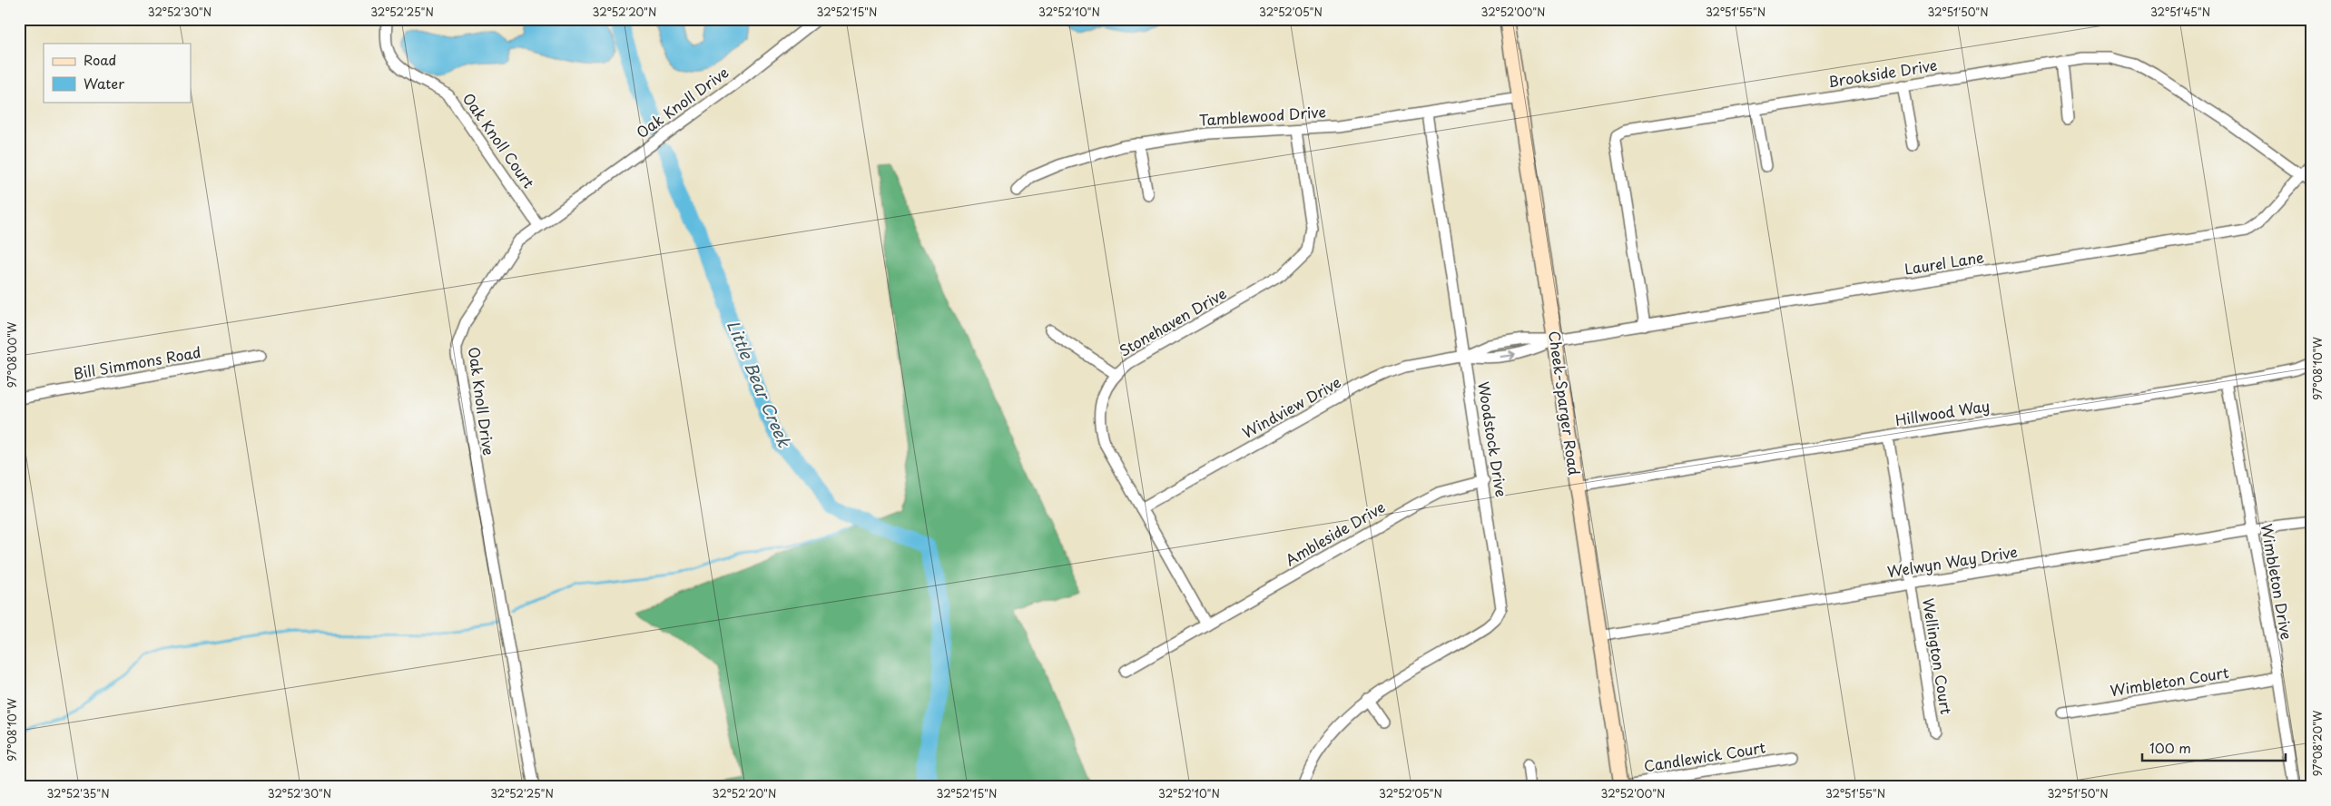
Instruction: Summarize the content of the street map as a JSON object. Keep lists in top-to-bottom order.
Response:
{
  "streets": {
    "main road": ["Cheek-Sparger Road"],
    "street": [
      "Brookside Drive",
      "Oak Knoll Drive",
      "Tamblewood Drive",
      "Oak Knoll Court",
      "Laurel Lane",
      "Stonehaven Drive",
      "Bill Simmons Road",
      "Windview Drive",
      "Hillwood Way",
      "Woodstock Drive",
      "Ambleside Drive",
      "Welwyn Way Drive",
      "Wimbleton Drive",
      "Wellington Court",
      "Wimbleton Court",
      "Candlewick Court"
    ]
  },
  "crossings": [
    ["Brookside Drive", "Laurel Lane"],
    ["Oak Knoll Drive", "Oak Knoll Court"],
    ["Tamblewood Drive", "Stonehaven Drive"],
    ["Tamblewood Drive", "Cheek-Sparger Road"],
    ["Tamblewood Drive", "Woodstock Drive"],
    ["Laurel Lane", "Cheek-Sparger Road"],
    ["Laurel Lane", "Windview Drive"],
    ["Stonehaven Drive", "Windview Drive"],
    ["Stonehaven Drive", "Ambleside Drive"],
    ["Cheek-Sparger Road", "Windview Drive"],
    ["Cheek-Sparger Road", "Hillwood Way"],
    ["Cheek-Sparger Road", "Welwyn Way Drive"],
    ["Cheek-Sparger Road", "Candlewick Court"],
    ["Windview Drive", "Woodstock Drive"],
    ["Hillwood Way", "Wimbleton Drive"],
    ["Hillwood Way", "Wellington Court"],
    ["Woodstock Drive", "Ambleside Drive"],
    ["Welwyn Way Drive", "Wimbleton Drive"],
    ["Welwyn Way Drive", "Wellington Court"],
    ["Wimbleton Drive", "Wimbleton Court"]
  ],
  "water": ["Little Bear Creek"],
  "legend": ["Road", "Water"],
  "scale_bar": "100 m",
  "coordinates": [
    "32°52'30\"N",
    "32°52'25\"N",
    "32°52'20\"N",
    "32°52'15\"N",
    "32°52'10\"N",
    "32°52'05\"N",
    "32°52'00\"N",
    "32°51'55\"N",
    "32°51'50\"N",
    "32°51'45\"N",
    "97°08'00\"W",
    "97°08'10\"W",
    "97°08'20\"W",
    "32°52'35\"N"
  ]
}
